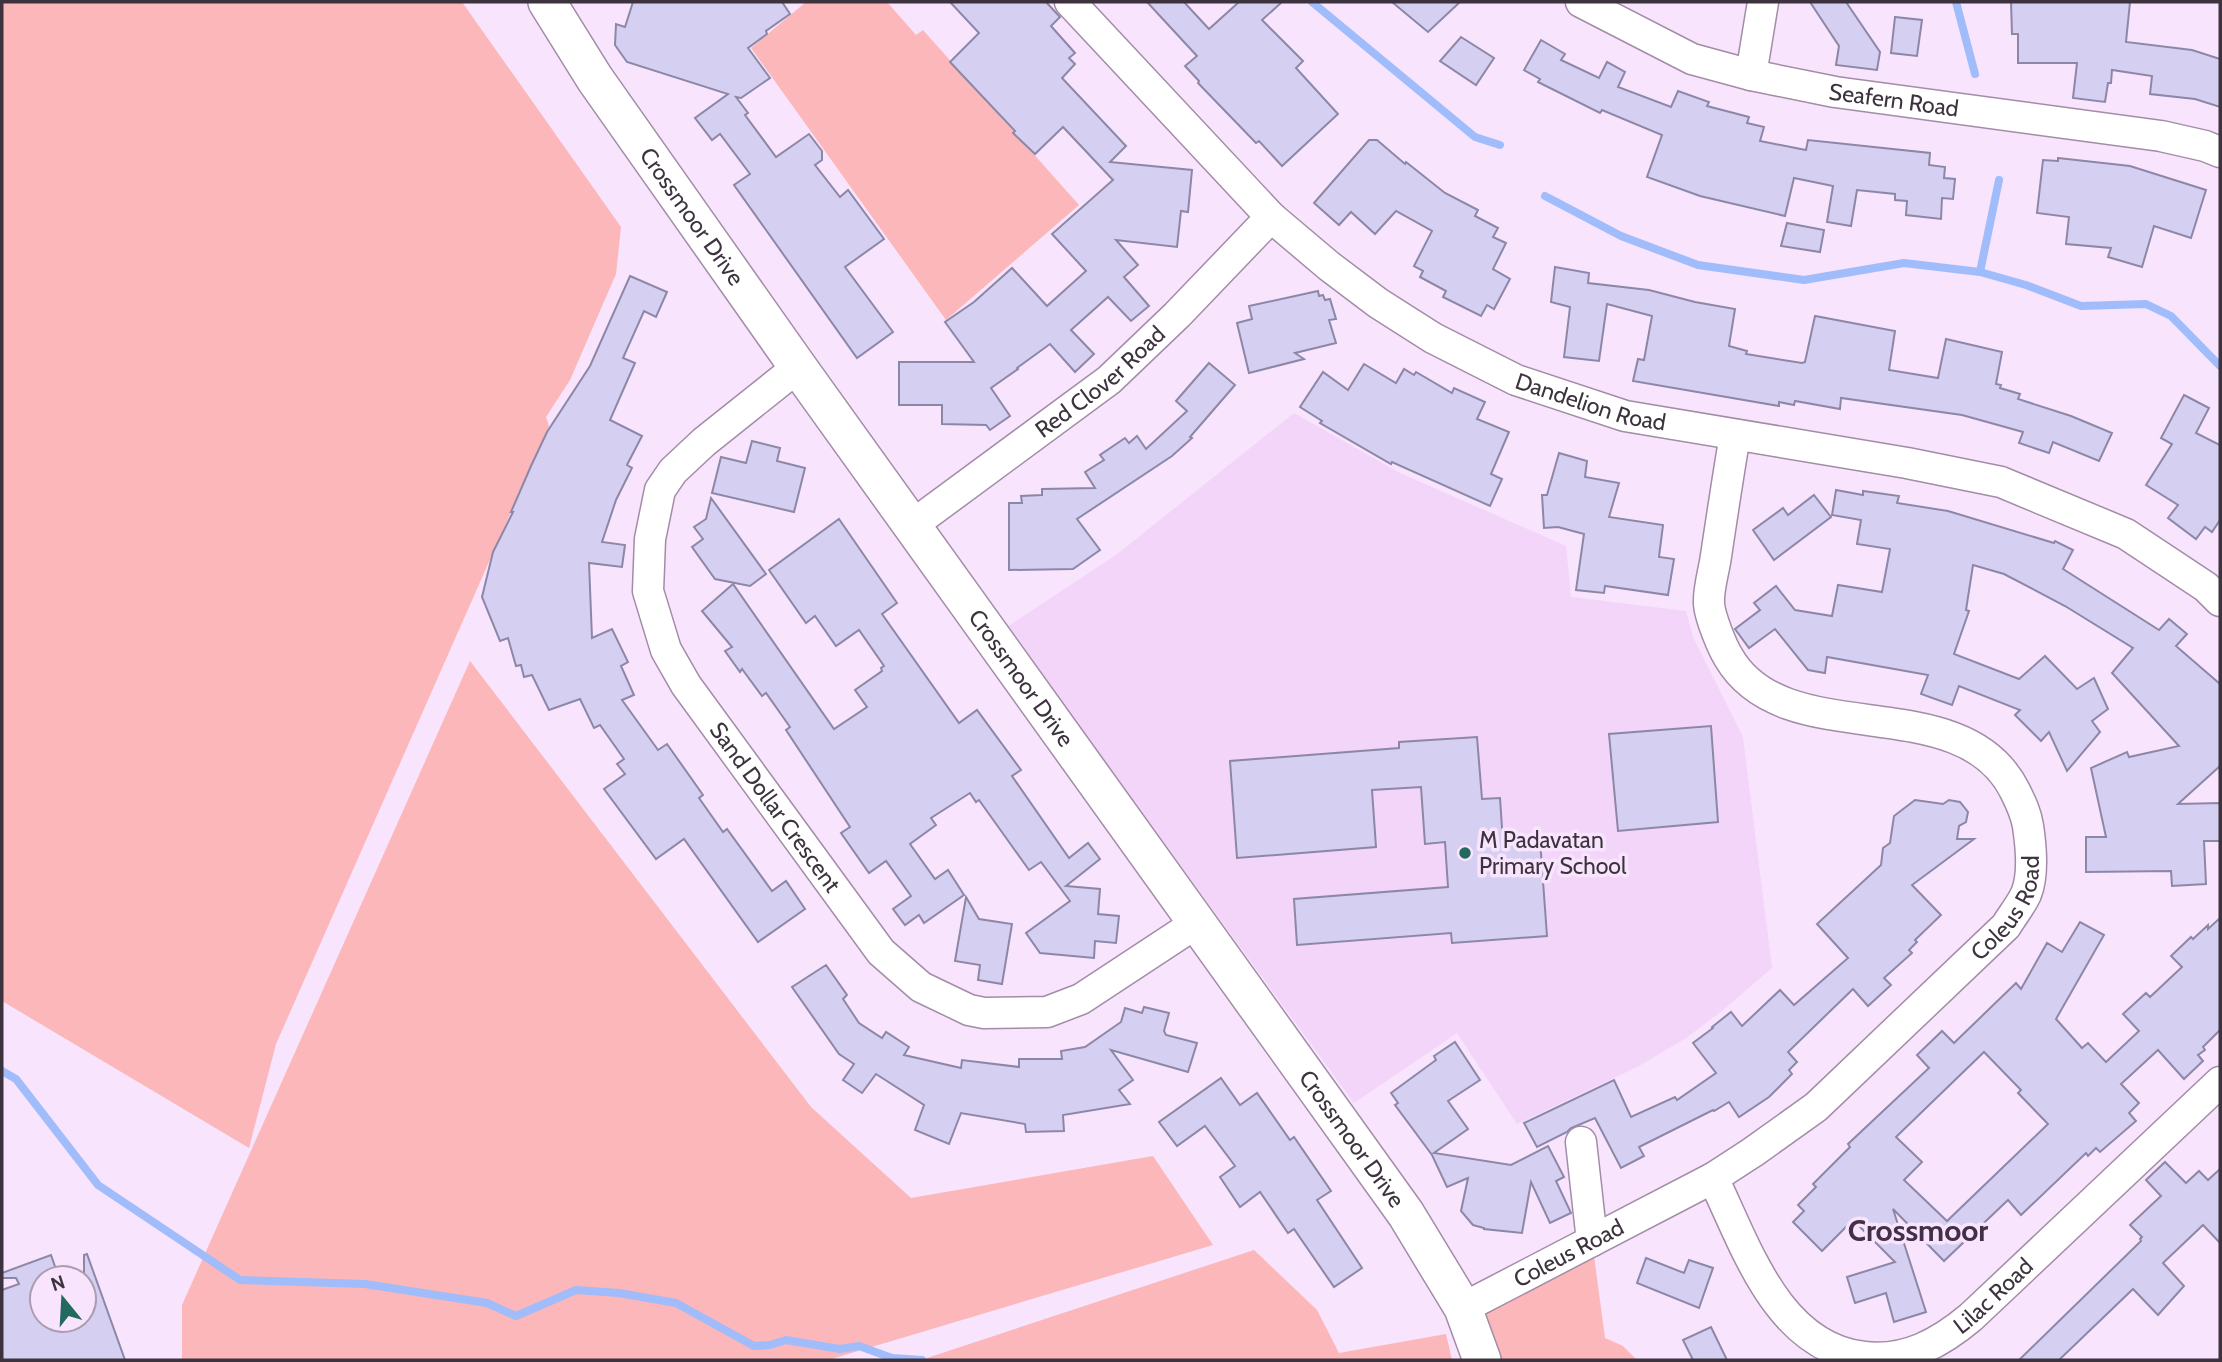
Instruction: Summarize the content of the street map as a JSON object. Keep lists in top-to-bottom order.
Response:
{
  "streets": {
    "street": [
      "Seafern Road",
      "Crossmoor Drive",
      "Red Clover Road",
      "Dandelion Road",
      "Sand Dollar Crescent",
      "Coleus Road",
      "Lilac Road"
    ]
  },
  "crossings": [
    ["Crossmoor Drive", "Red Clover Road"],
    ["Crossmoor Drive", "Sand Dollar Crescent"],
    ["Crossmoor Drive", "Coleus Road"],
    ["Red Clover Road", "Dandelion Road"],
    ["Dandelion Road", "Coleus Road"],
    ["Coleus Road", "Lilac Road"]
  ],
  "districts": ["Crossmoor"],
  "places": ["M Padavatan Primary School"],
  "north": "top"
}
